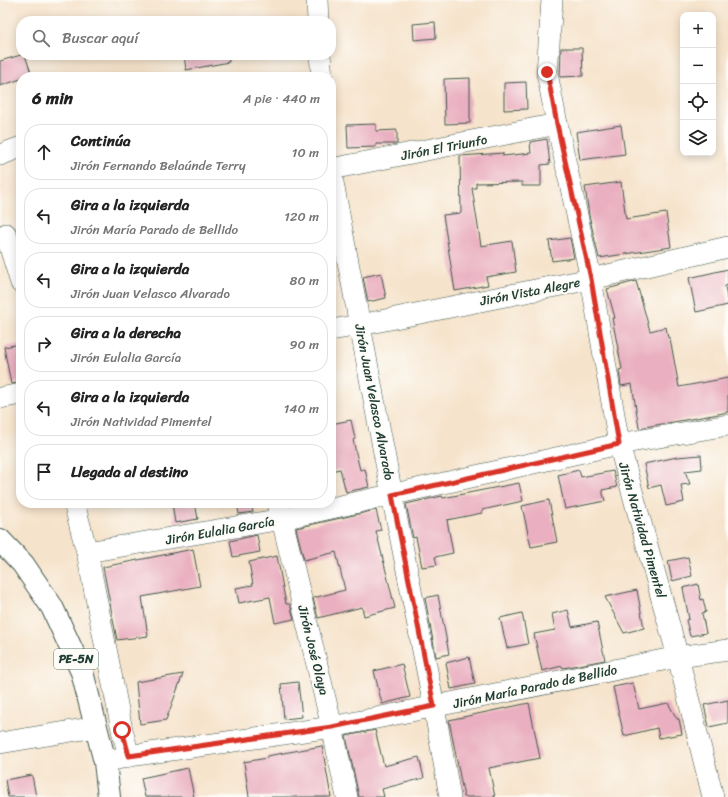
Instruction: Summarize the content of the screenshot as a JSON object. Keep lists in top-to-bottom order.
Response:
{
  "streets": {
    "highway": ["PE-5N"],
    "street": [
      "Jirón El Triunfo",
      "Jirón Vista Alegre",
      "Jirón Juan Velasco Alvarado",
      "Jirón Eulalia García",
      "Jirón Natividad Pimentel",
      "Jirón José Olaya",
      "Jirón María Parado de Bellido"
    ]
  },
  "crossings": [
    ["Jirón El Triunfo", "Jirón Natividad Pimentel"],
    ["Jirón Vista Alegre", "Jirón Juan Velasco Alvarado"],
    ["Jirón Vista Alegre", "Jirón Natividad Pimentel"],
    ["Jirón Juan Velasco Alvarado", "Jirón Eulalia García"],
    ["Jirón Juan Velasco Alvarado", "Jirón María Parado de Bellido"],
    ["Jirón Eulalia García", "Jirón Natividad Pimentel"],
    ["Jirón Eulalia García", "Jirón José Olaya"],
    ["Jirón Natividad Pimentel", "Jirón María Parado de Bellido"],
    ["Jirón José Olaya", "Jirón María Parado de Bellido"],
    ["PE-5N", "Jirón María Parado de Bellido"]
  ],
  "page": {
    "map_buttons": ["+", "−"],
    "search": "Buscar aquí",
    "heading": ["6 min", "A pie · 440 m"],
    "list": [
      ["Continúa", "Jirón Fernando Belaúnde Terry", "10 m"],
      ["Gira a la izquierda", "Jirón María Parado de Bellido", "120 m"],
      ["Gira a la izquierda", "Jirón Juan Velasco Alvarado", "80 m"],
      ["Gira a la derecha", "Jirón Eulalia García", "90 m"],
      ["Gira a la izquierda", "Jirón Natividad Pimentel", "140 m"],
      "Llegada al destino"
    ]
  }
}
